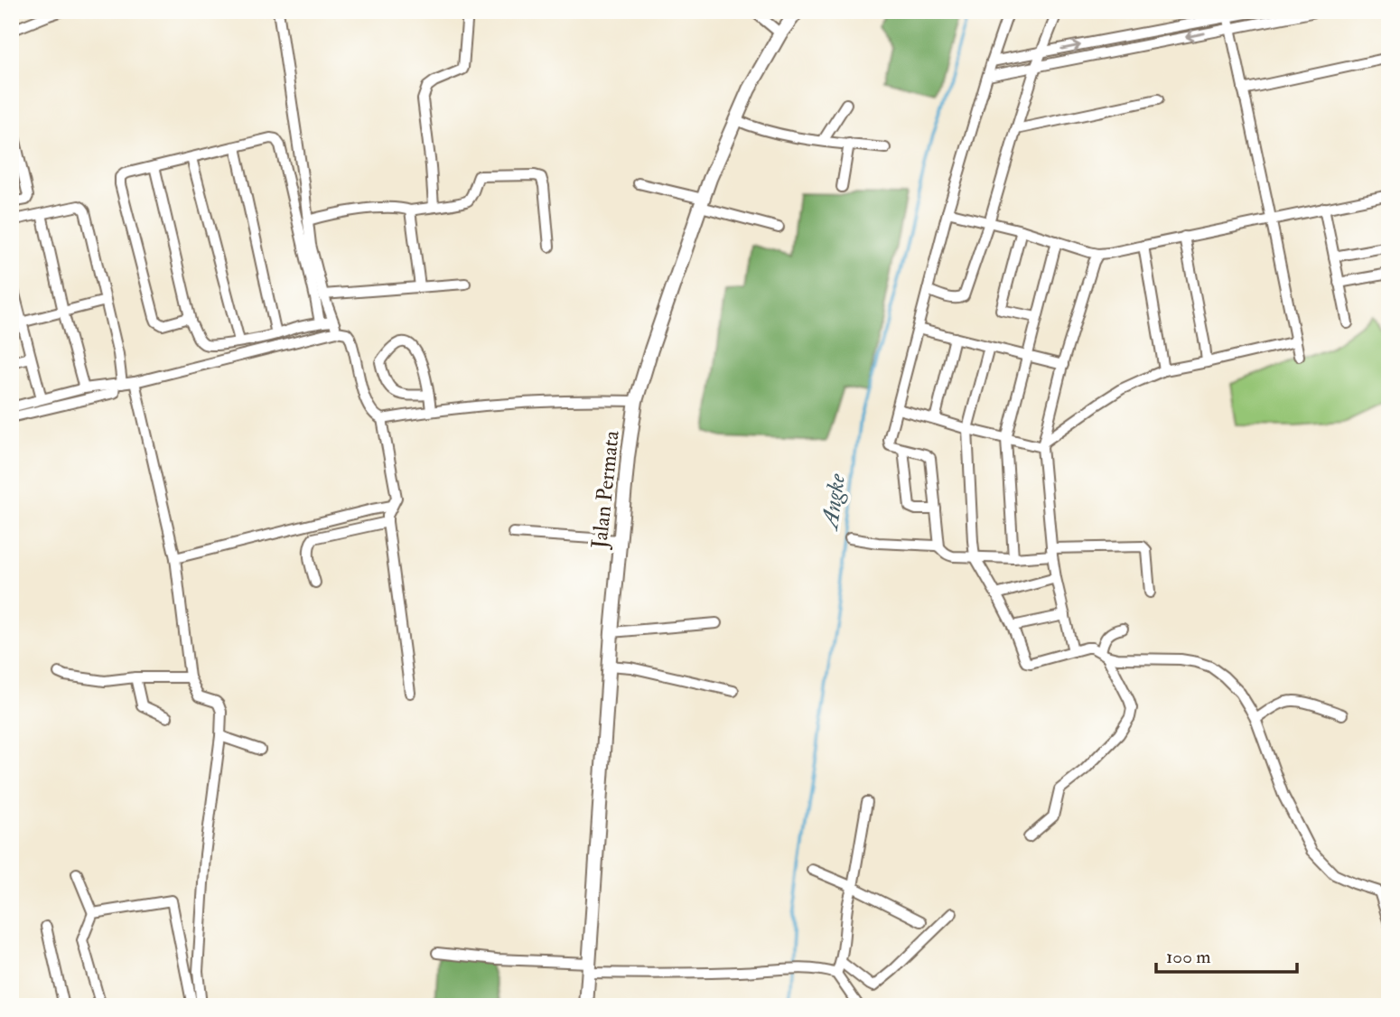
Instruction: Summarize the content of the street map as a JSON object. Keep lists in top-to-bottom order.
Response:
{
  "streets": {
    "main road": ["Jalan Permata"]
  },
  "water": ["Angke"],
  "scale_bar": "100 m"
}
